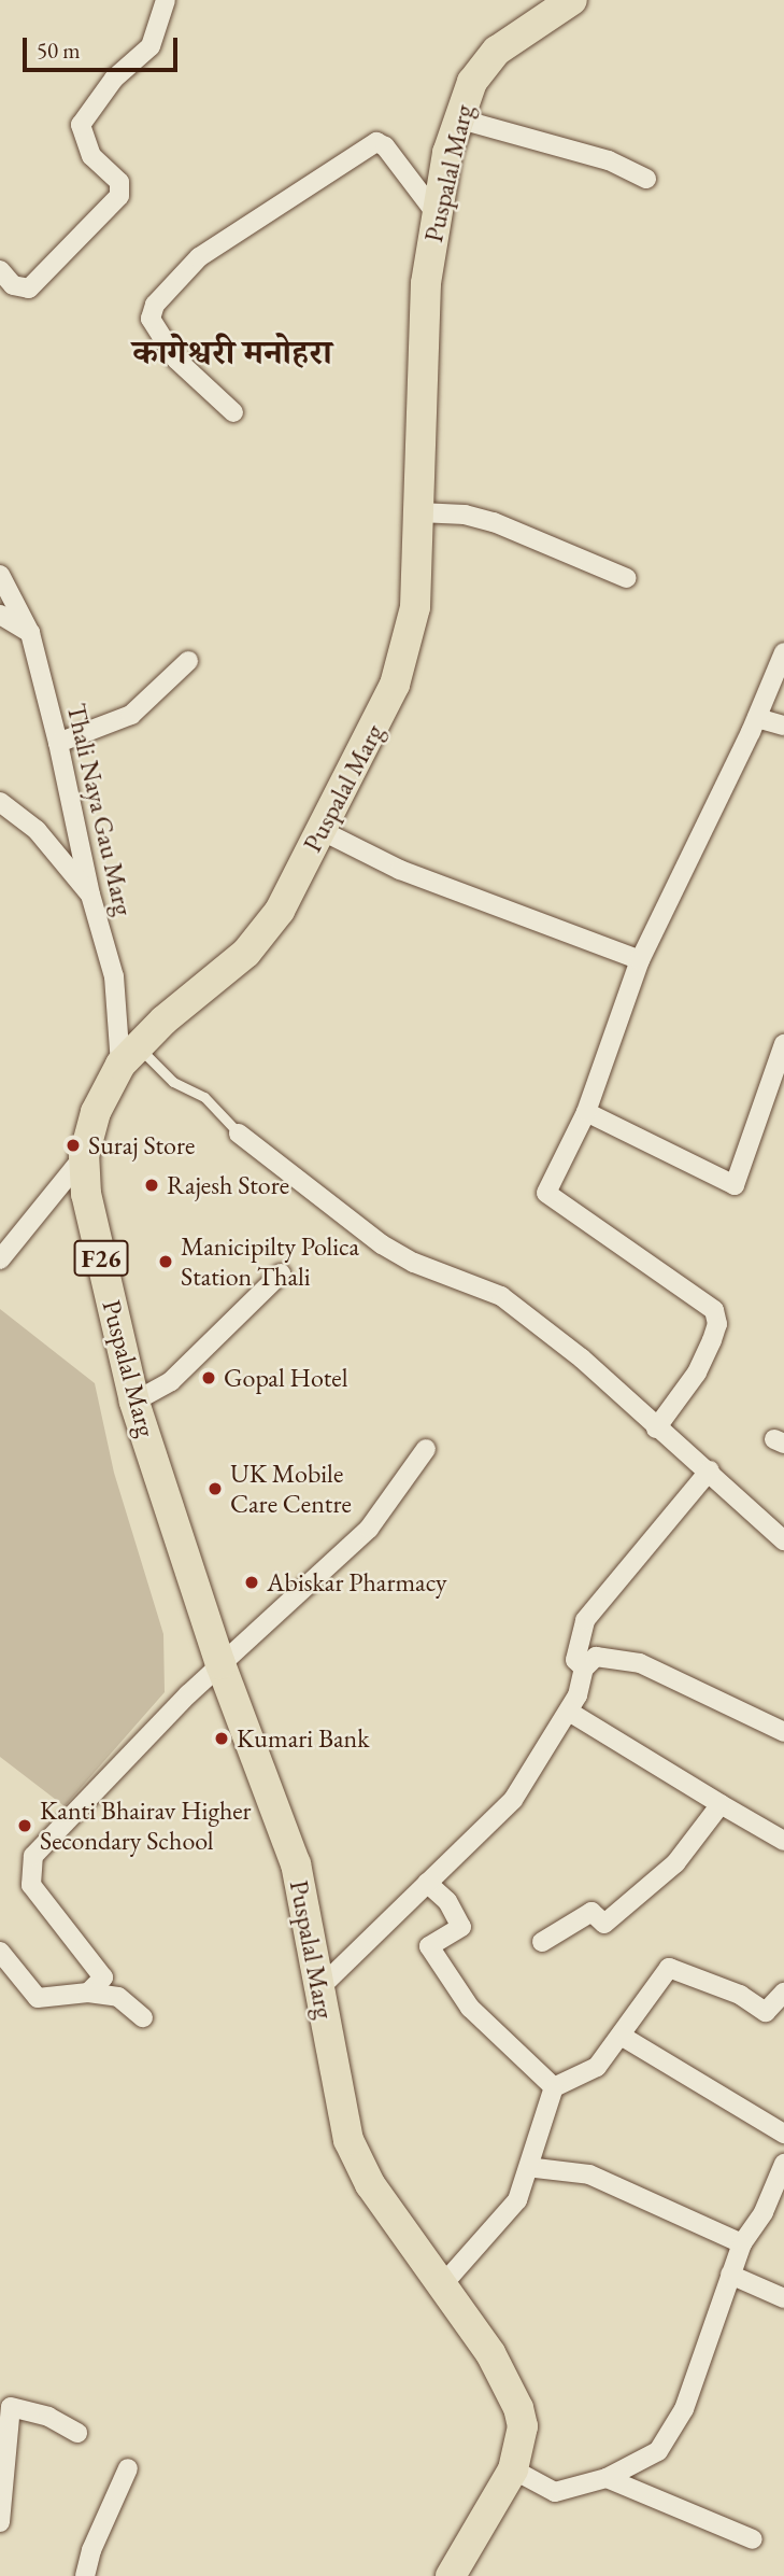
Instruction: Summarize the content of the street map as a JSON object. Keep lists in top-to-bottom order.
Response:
{
  "streets": {
    "main road": ["Puspalal Marg", "F26"],
    "street": ["Thali Naya Gau Marg"]
  },
  "crossings": [
    ["Puspalal Marg", "Thali Naya Gau Marg"]
  ],
  "districts": ["कागेश्वरी मनोहरा"],
  "places": [
    "Suraj Store",
    "Rajesh Store",
    "Manicipilty Polica Station Thali",
    "Gopal Hotel",
    "UK Mobile Care Centre",
    "Abiskar Pharmacy",
    "Kumari Bank",
    "Kanti Bhairav Higher Secondary School"
  ],
  "scale_bar": "50 m"
}
